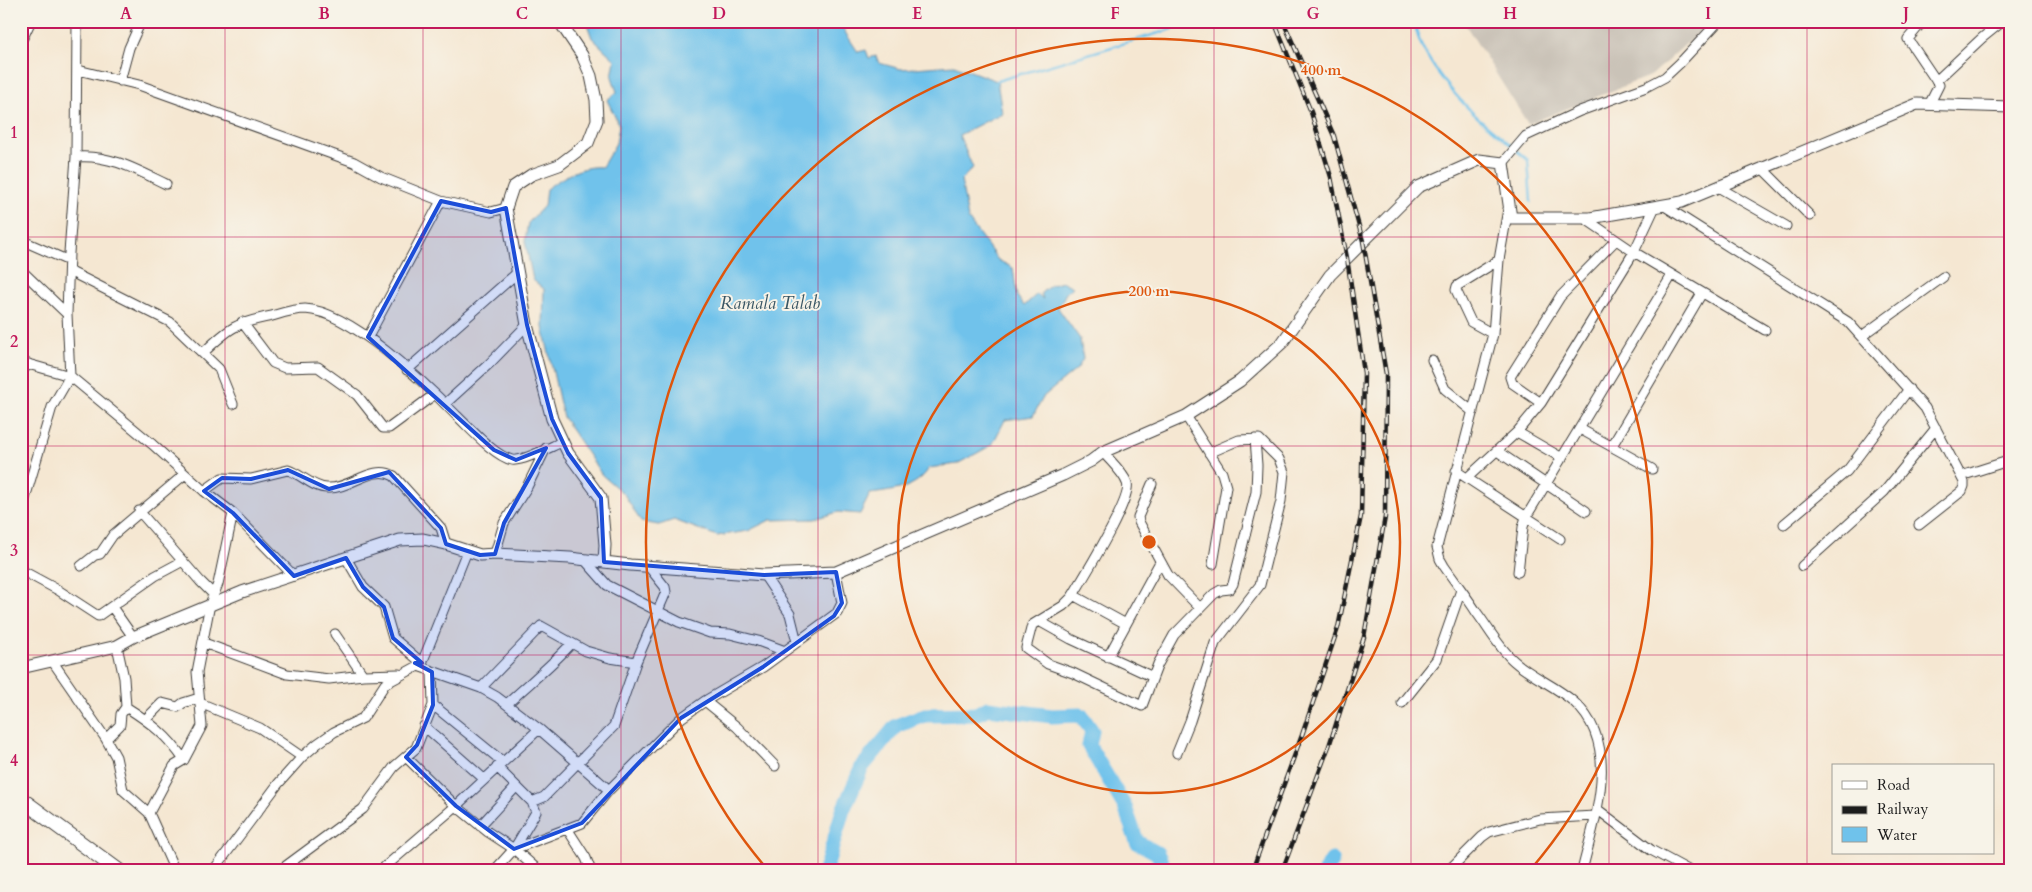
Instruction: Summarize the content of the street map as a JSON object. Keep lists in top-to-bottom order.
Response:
{
  "water": ["Ramala Talab"],
  "legend": ["Road", "Railway", "Water"],
  "grid": {
    "columns": [
      "A",
      "B",
      "C",
      "D",
      "E",
      "F",
      "G",
      "H",
      "I",
      "J"
    ],
    "rows": [
      "1",
      "2",
      "3",
      "4"
    ]
  },
  "rings": ["400 m", "200 m"]
}
